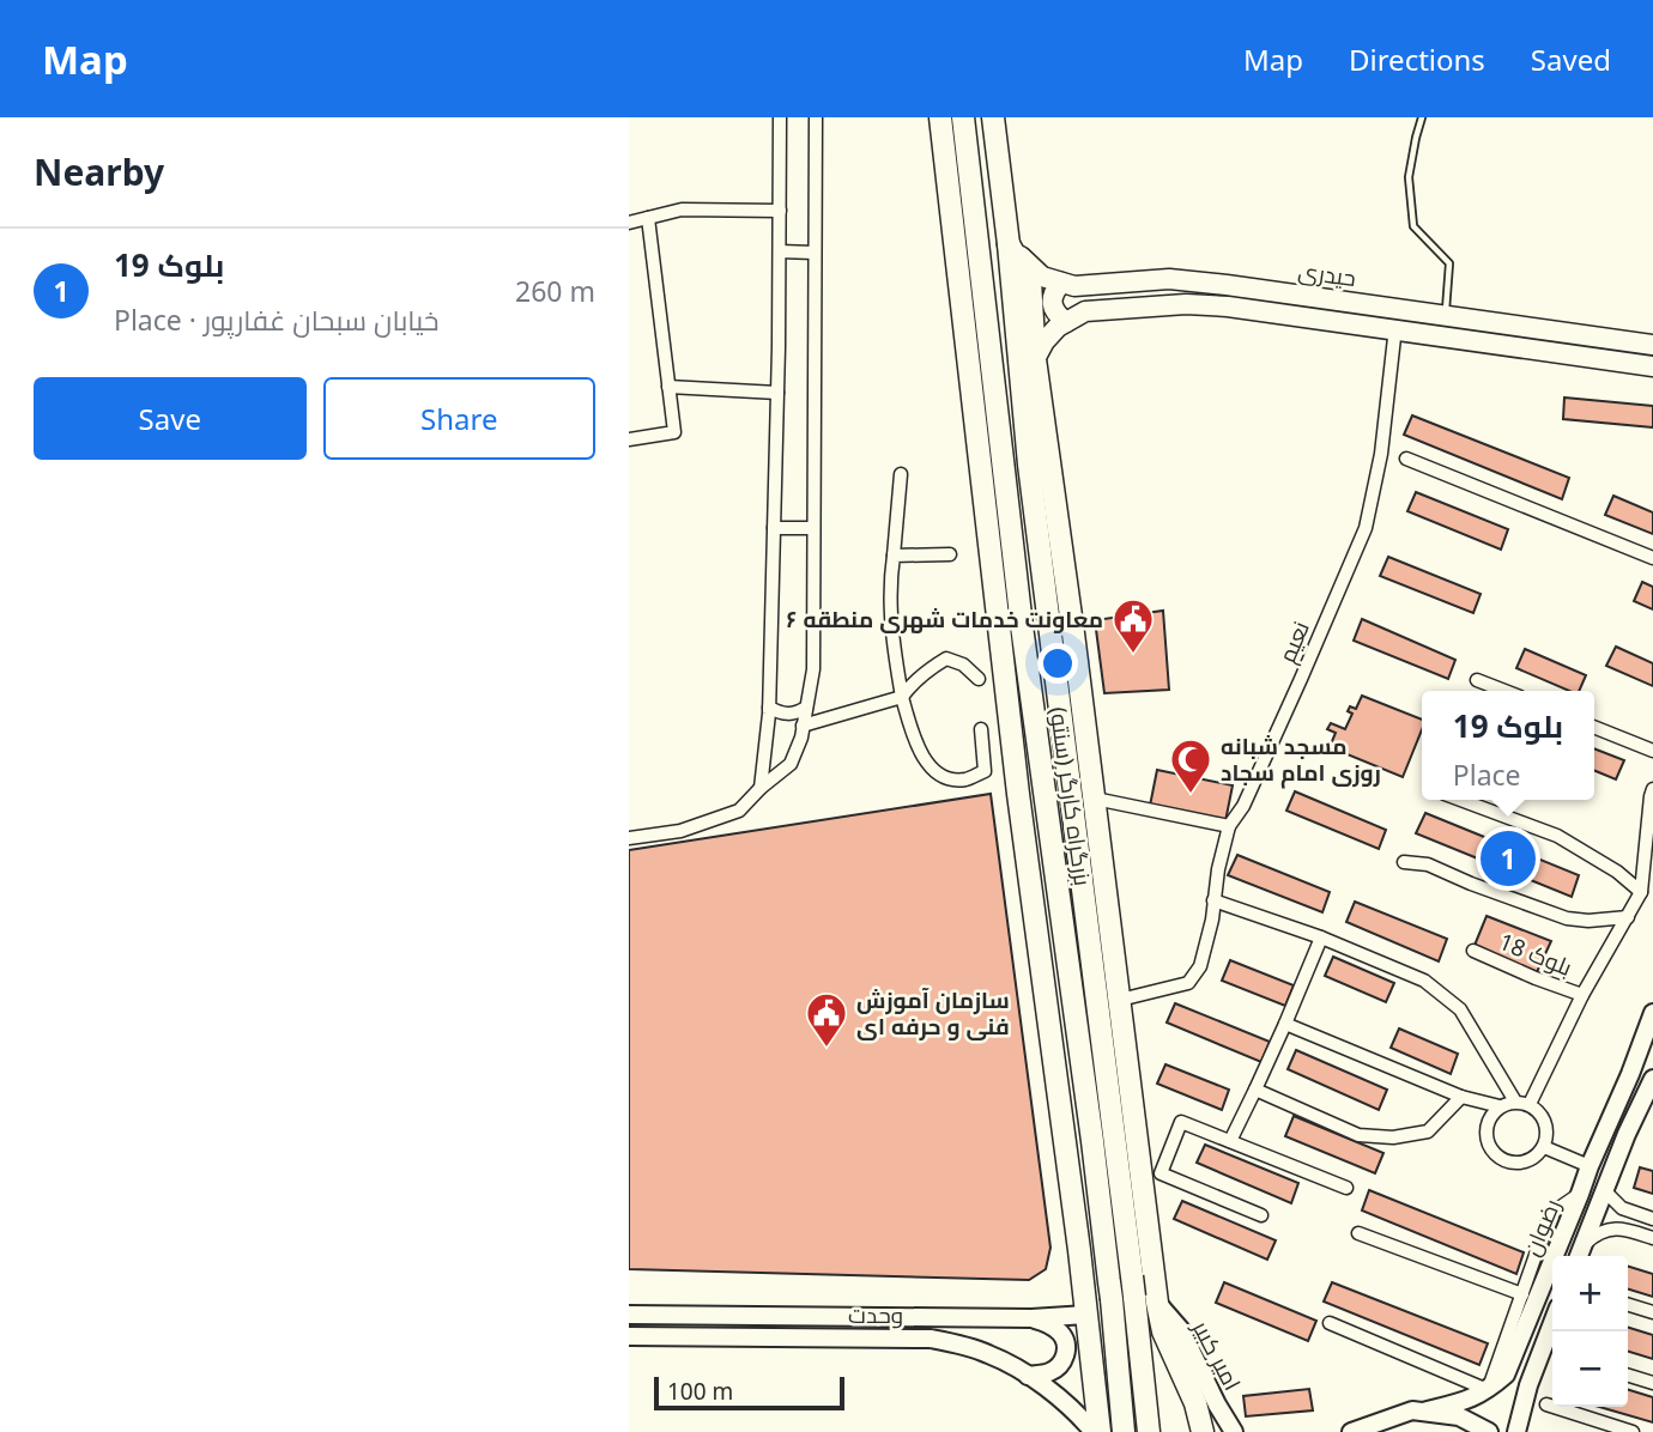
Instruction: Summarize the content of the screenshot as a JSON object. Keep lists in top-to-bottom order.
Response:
{
  "streets": {
    "highway": ["بزرگراه کارگر (سنتو)"],
    "main road": [
      "حیدری",
      "رضوان",
      "وحدت",
      "امیر کبیر"
    ],
    "street": ["نعیم", "بلوک 18"]
  },
  "crossings": [
    ["حیدری", "نعیم"],
    ["حیدری", "بزرگراه کارگر (سنتو)"]
  ],
  "places": {
    "public building": ["معاونت خدمات شهری منطقه ۶", "سازمان آموزش فنی و حرفه ای"],
    "mosque": ["مسجد شبانه روزی امام سجاد"]
  },
  "scale_bar": "100 m",
  "page": {
    "header": "Map",
    "nav": ["Map", "Directions", "Saved"],
    "heading": "Nearby",
    "list": [
      {
        "mark": "1",
        "name": "بلوک 19",
        "note": "Place · خیابان سبحان غفارپور",
        "value": "260 m"
      }
    ],
    "buttons": ["Save", "Share"],
    "popup": ["بلوک 19", "Place"],
    "pins": "1",
    "map_buttons": ["+", "−"],
    "scale": "100 m"
  }
}
